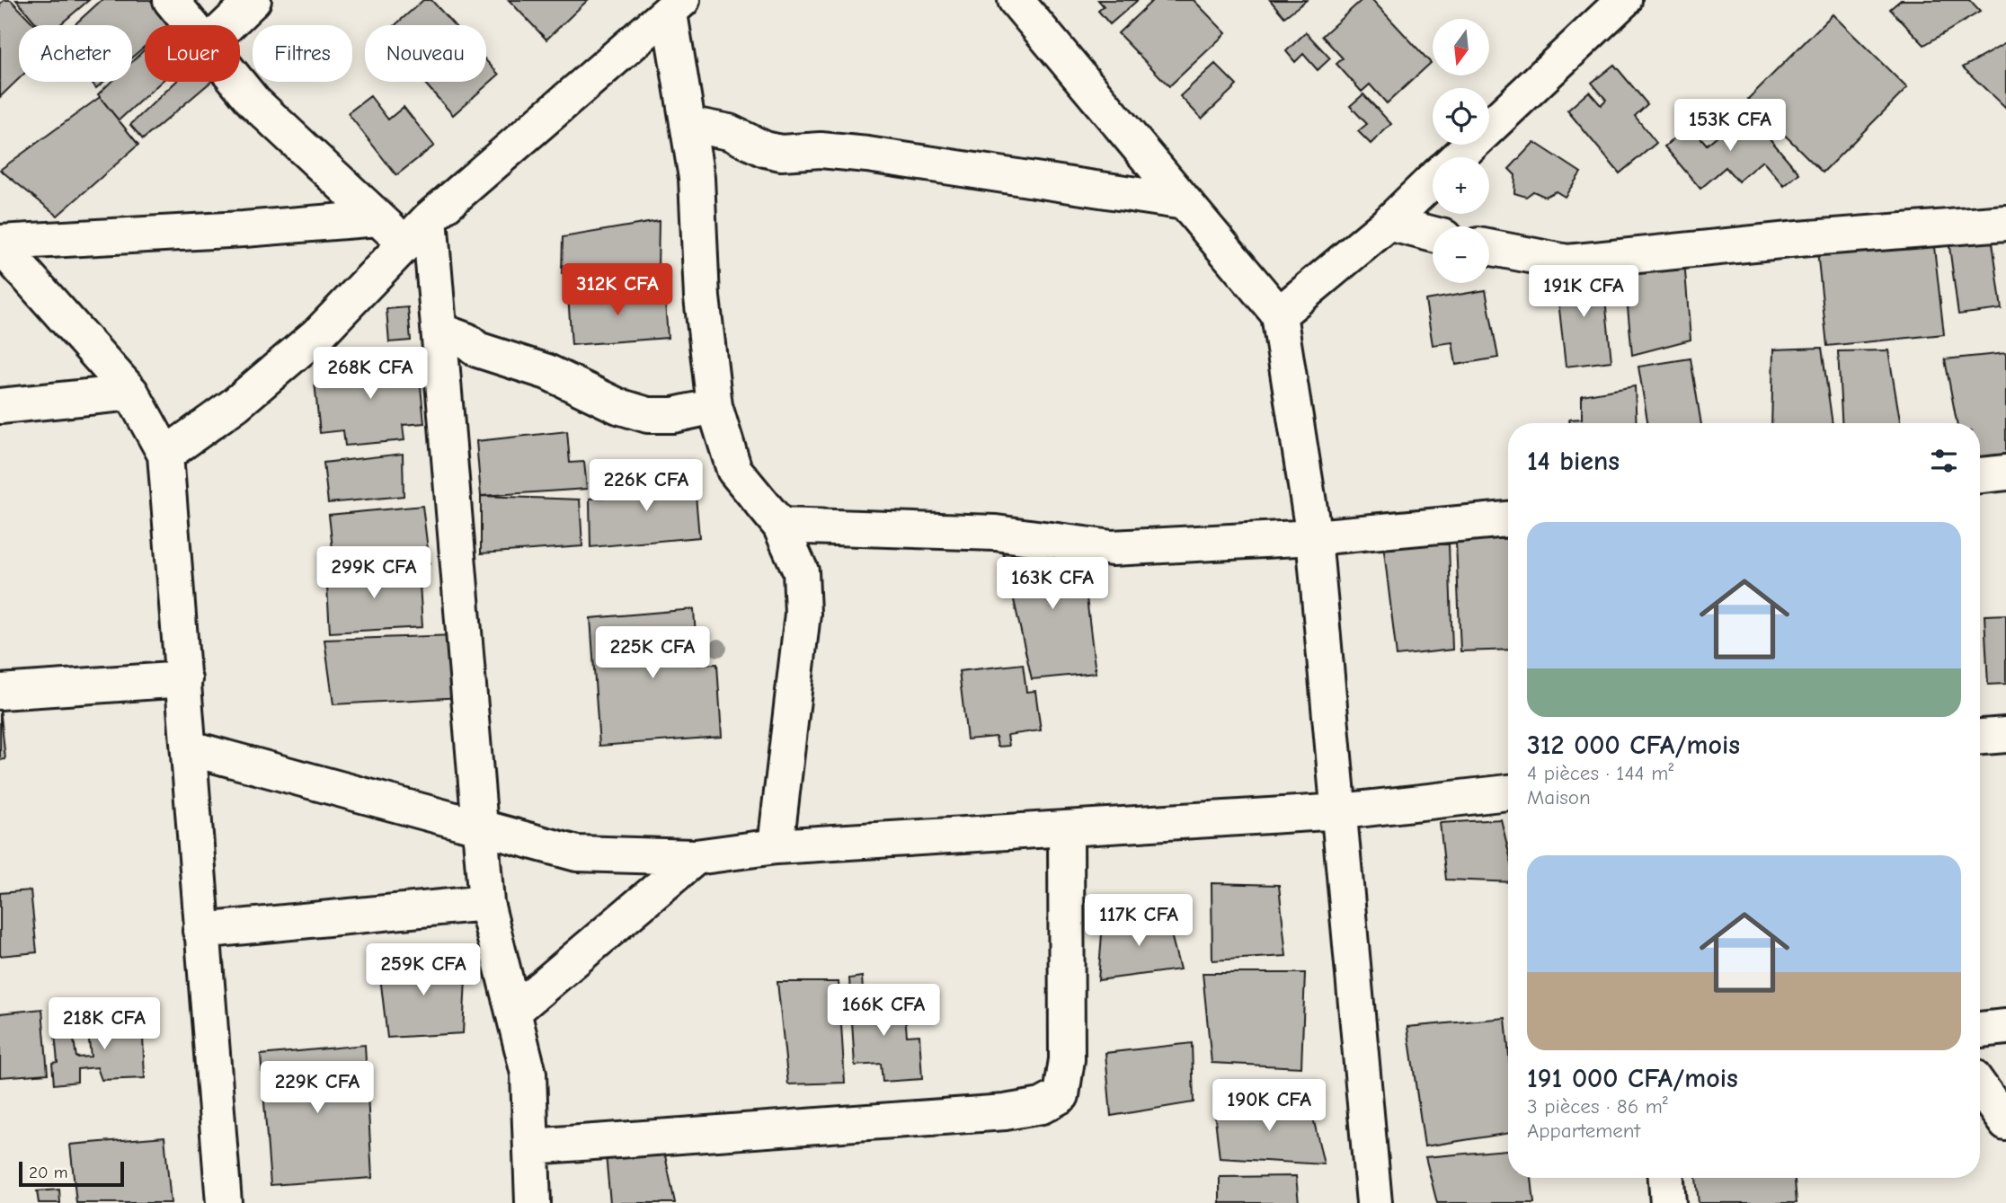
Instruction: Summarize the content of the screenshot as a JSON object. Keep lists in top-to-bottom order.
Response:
{
  "scale_bar": "20 m",
  "north": "bottom",
  "page": {
    "map_buttons": ["+", "−"],
    "chip": [
      "Acheter",
      "Louer",
      "Filtres",
      "Nouveau"
    ],
    "price": [
      "153K CFA",
      "312K CFA",
      "191K CFA",
      "268K CFA",
      "226K CFA",
      "299K CFA",
      "163K CFA",
      "225K CFA",
      "117K CFA",
      "259K CFA",
      "166K CFA",
      "218K CFA",
      "229K CFA",
      "190K CFA"
    ],
    "heading": "14 biens",
    "list": [
      {
        "name": "312 000 CFA/mois",
        "note": "4 pièces · 144 m² · Maison"
      },
      {
        "name": "191 000 CFA/mois",
        "note": "3 pièces · 86 m² · Appartement"
      }
    ],
    "scale": "20 m"
  }
}
